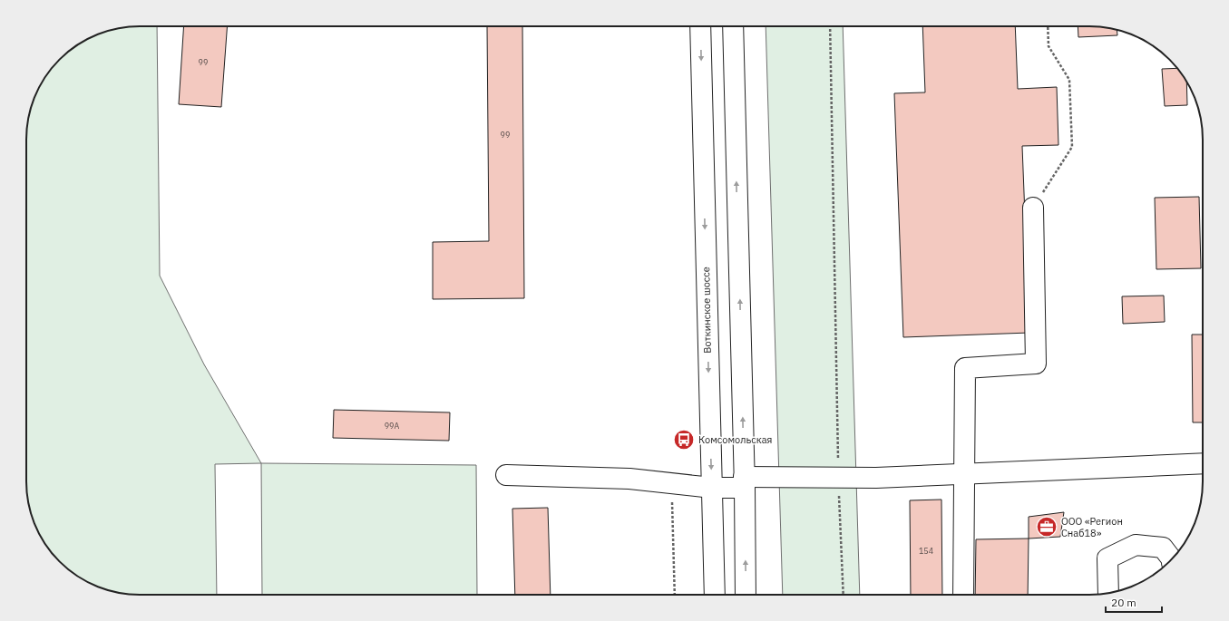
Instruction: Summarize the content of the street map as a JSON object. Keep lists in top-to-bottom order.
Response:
{
  "streets": {
    "main road": ["Воткинское шоссе"]
  },
  "places": {
    "bus stop": ["Комсомольская"],
    "office": ["ООО «Регион Снаб18»"]
  },
  "house_numbers": [
    "99",
    "99",
    "99А",
    "154"
  ],
  "scale_bar": "20 m"
}
